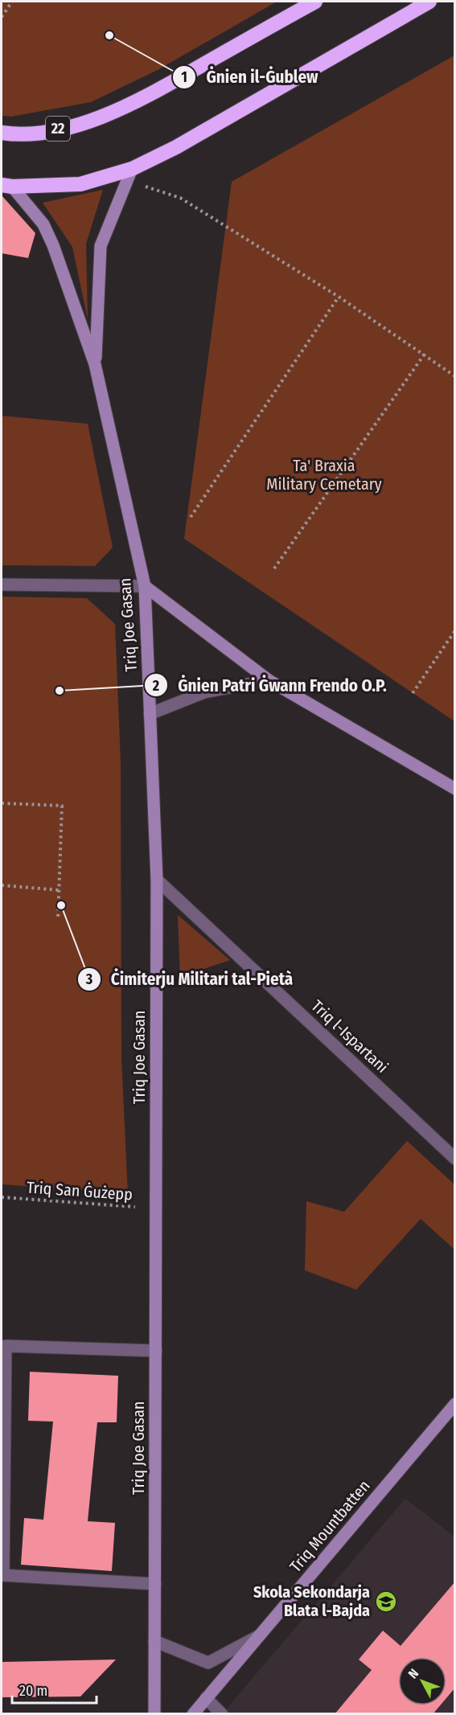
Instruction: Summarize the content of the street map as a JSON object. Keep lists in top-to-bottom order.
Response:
{
  "streets": {
    "highway": ["22"],
    "street": ["Triq Joe Gasan", "Triq l-Ispartani", "Triq Mountbatten"],
    "path": ["Triq San Ġużepp"]
  },
  "crossings": [
    ["Triq Joe Gasan", "Triq l-Ispartani"],
    ["Triq Joe Gasan", "Triq San Ġużepp"]
  ],
  "parks": ["Ta' Braxia Military Cemetary"],
  "places": {
    "other": ["Ġnien il-Ġublew", "Ġnien Patri Ġwann Frendo O.P.", "Ċimiterju Militari tal-Pietà"],
    "school or university": ["Skola Sekondarja Blata l-Bajda"]
  },
  "scale_bar": "20 m",
  "north": "top left"
}
